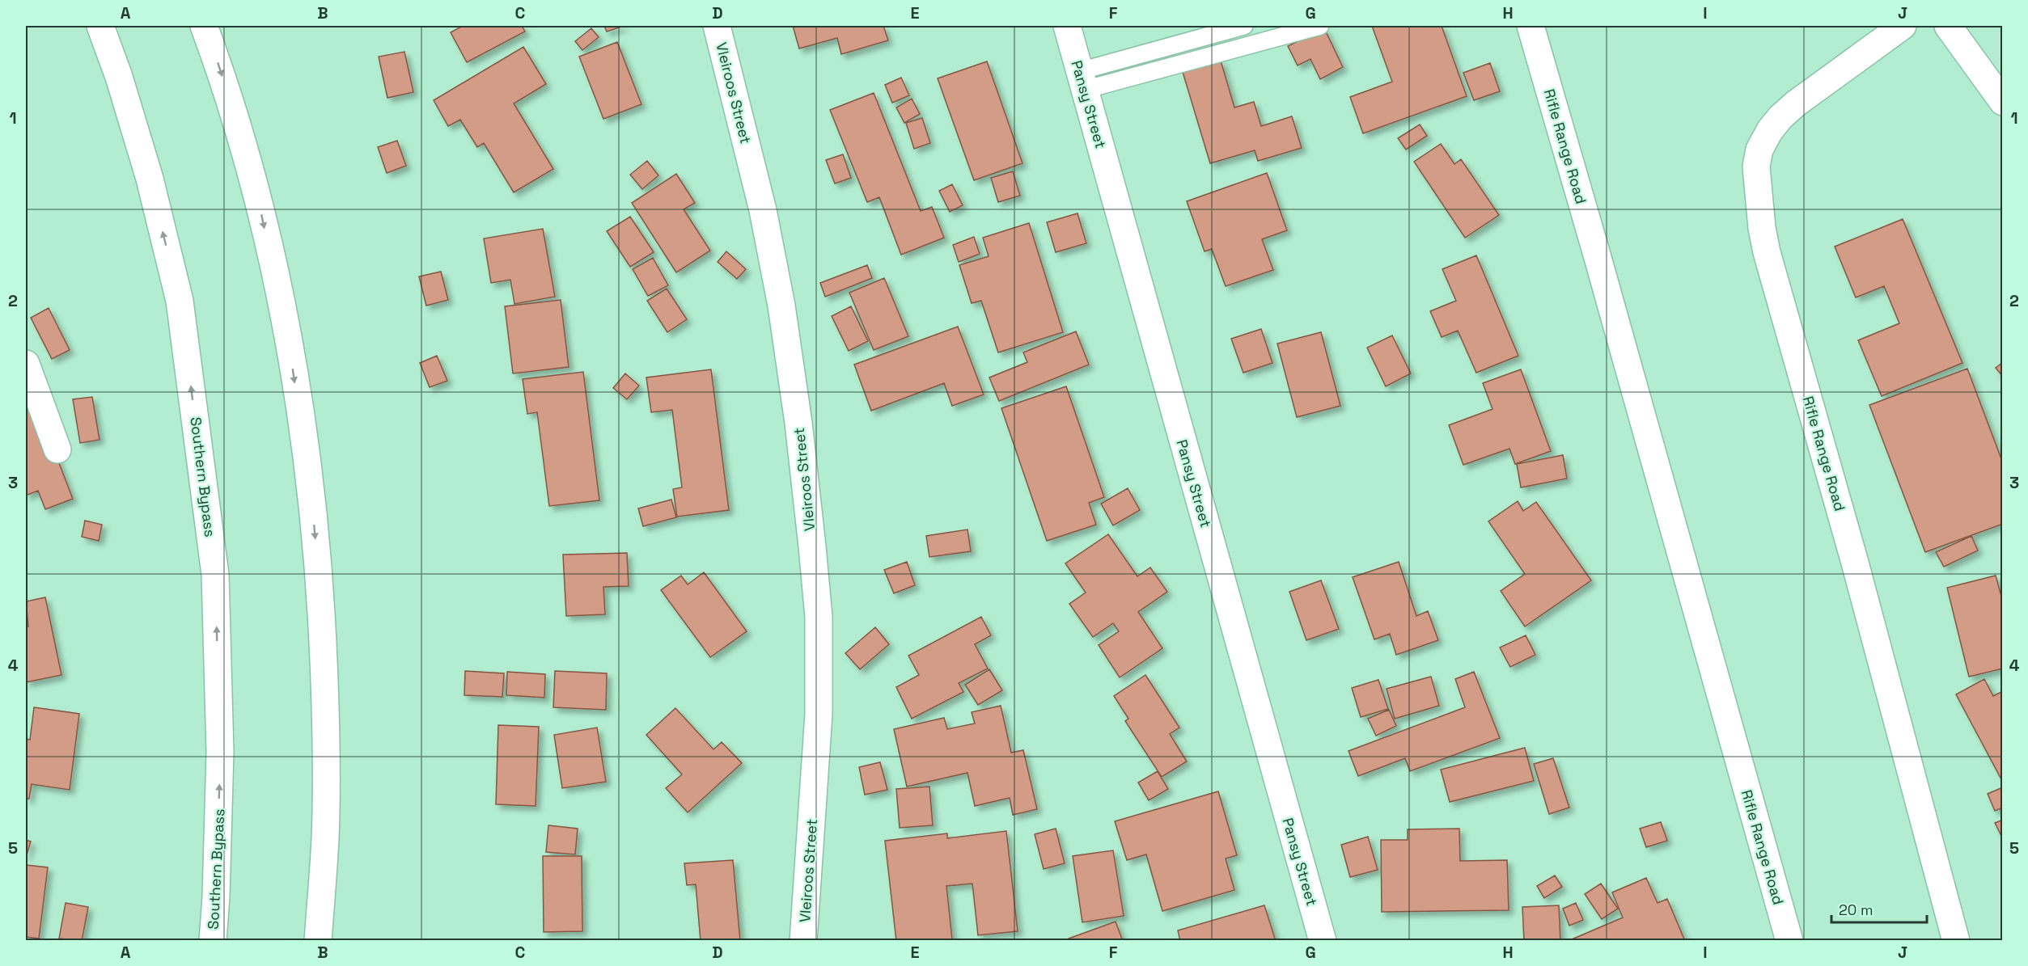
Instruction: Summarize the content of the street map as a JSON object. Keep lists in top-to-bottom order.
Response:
{
  "streets": {
    "main road": [
      "Vleiroos Street",
      "Pansy Street",
      "Rifle Range Road",
      "Southern Bypass"
    ]
  },
  "scale_bar": "20 m",
  "grid": {
    "columns": [
      "A",
      "B",
      "C",
      "D",
      "E",
      "F",
      "G",
      "H",
      "I",
      "J"
    ],
    "rows": [
      "1",
      "2",
      "3",
      "4",
      "5"
    ]
  }
}
